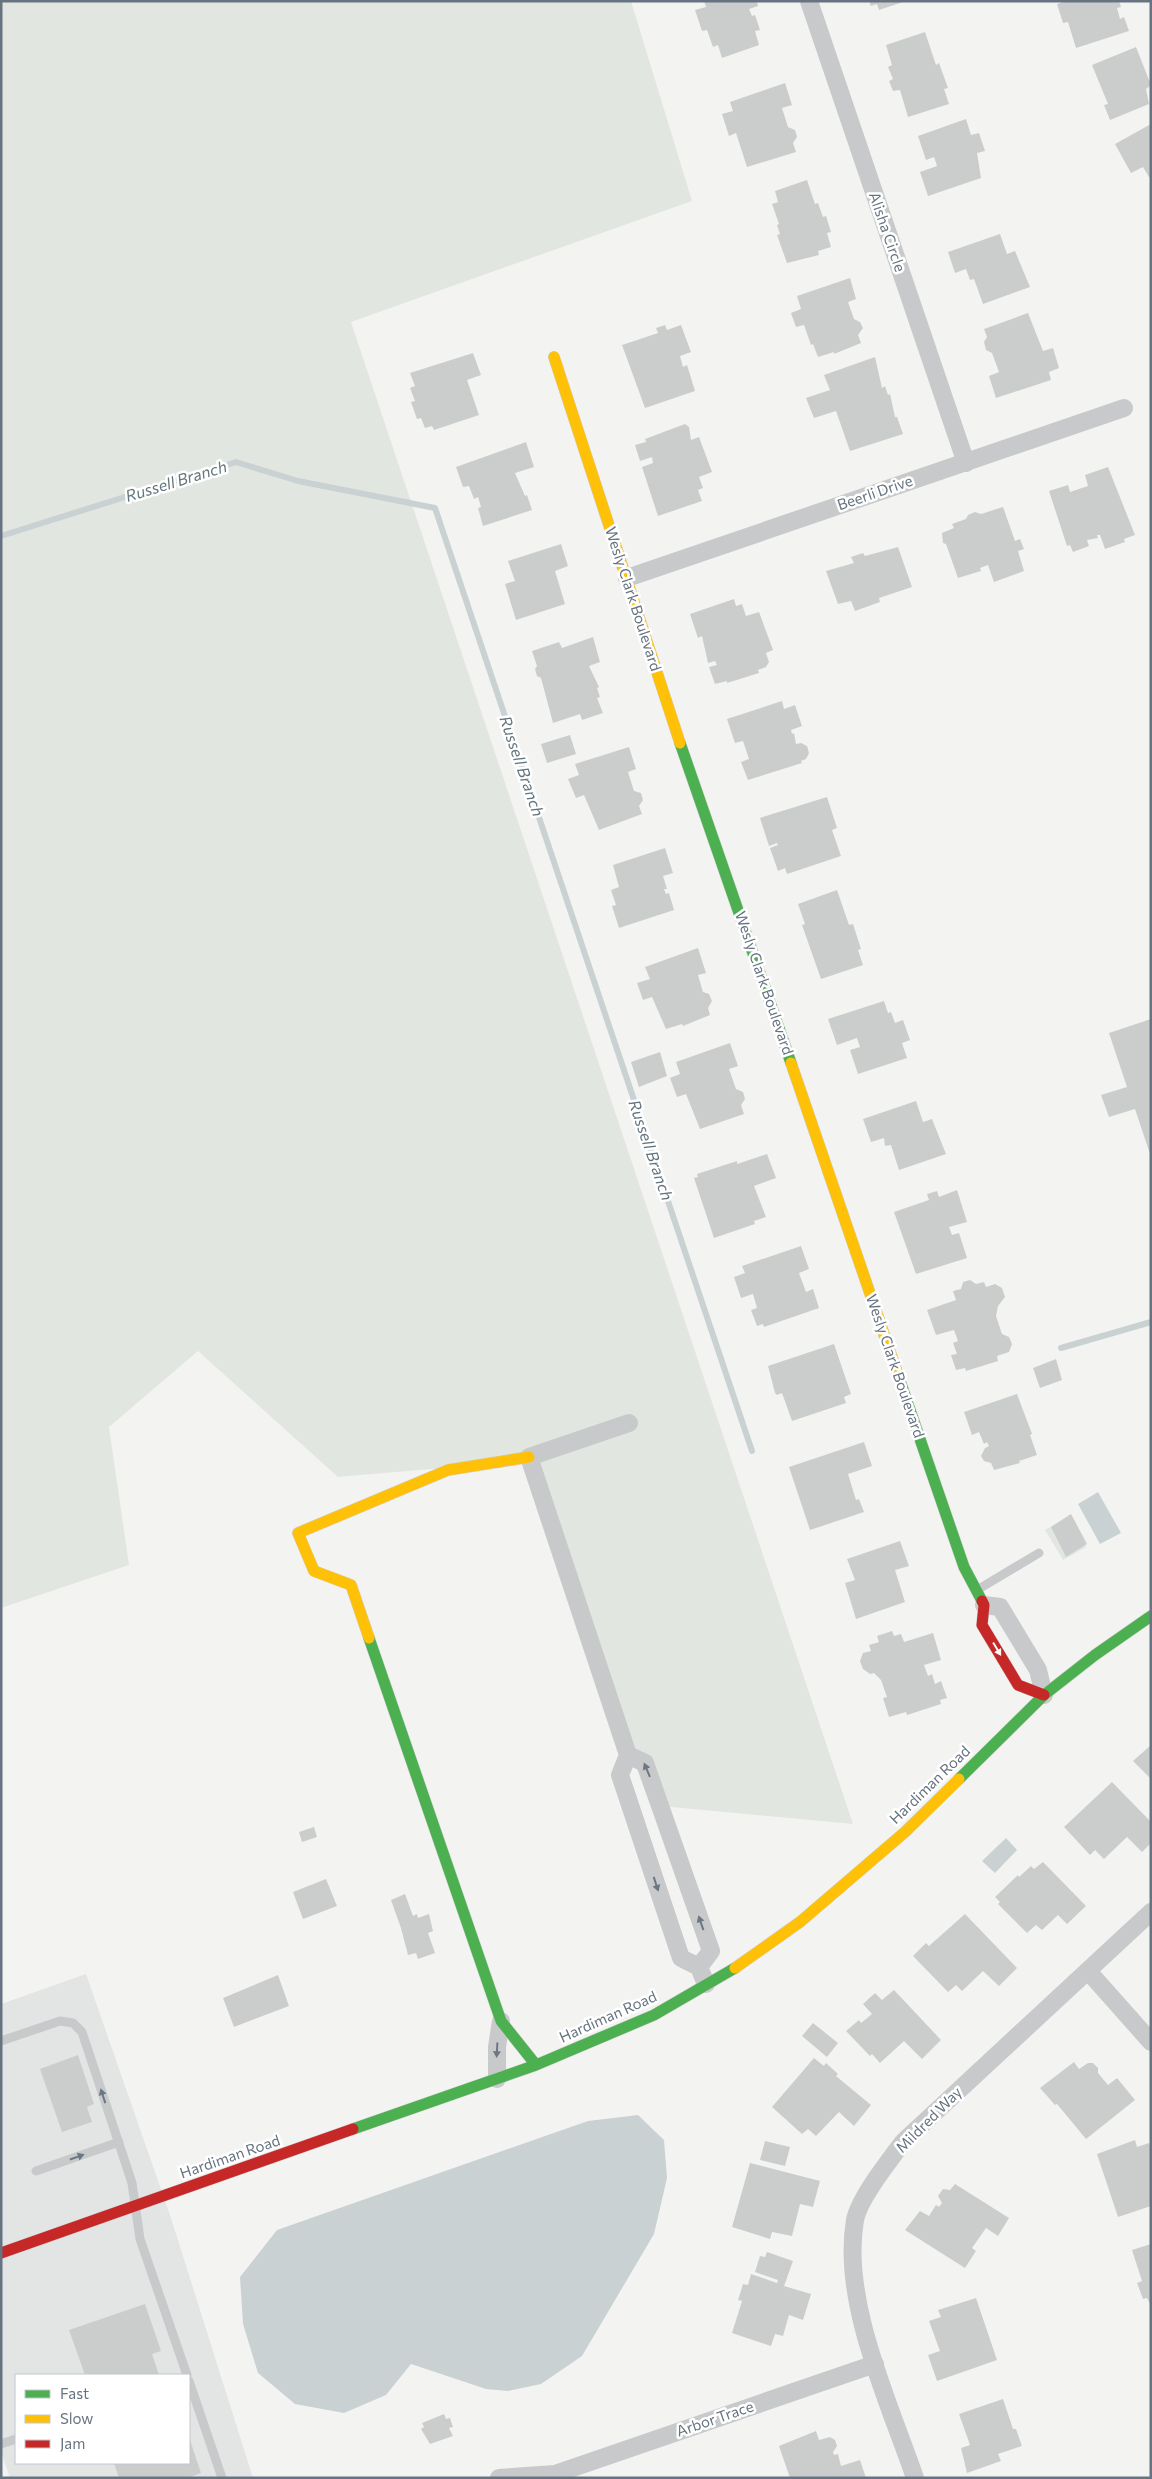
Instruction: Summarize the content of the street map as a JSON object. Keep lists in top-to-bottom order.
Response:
{
  "streets": {
    "street": [
      "Alisha Circle",
      "Beerli Drive",
      "Wesly Clark Boulevard",
      "Hardiman Road",
      "Mildred Way",
      "Arbor Trace"
    ]
  },
  "crossings": [
    ["Alisha Circle", "Beerli Drive"],
    ["Beerli Drive", "Wesly Clark Boulevard"],
    ["Wesly Clark Boulevard", "Hardiman Road"],
    ["Mildred Way", "Arbor Trace"]
  ],
  "water": ["Russell Branch"],
  "legend": ["Fast", "Slow", "Jam"]
}
